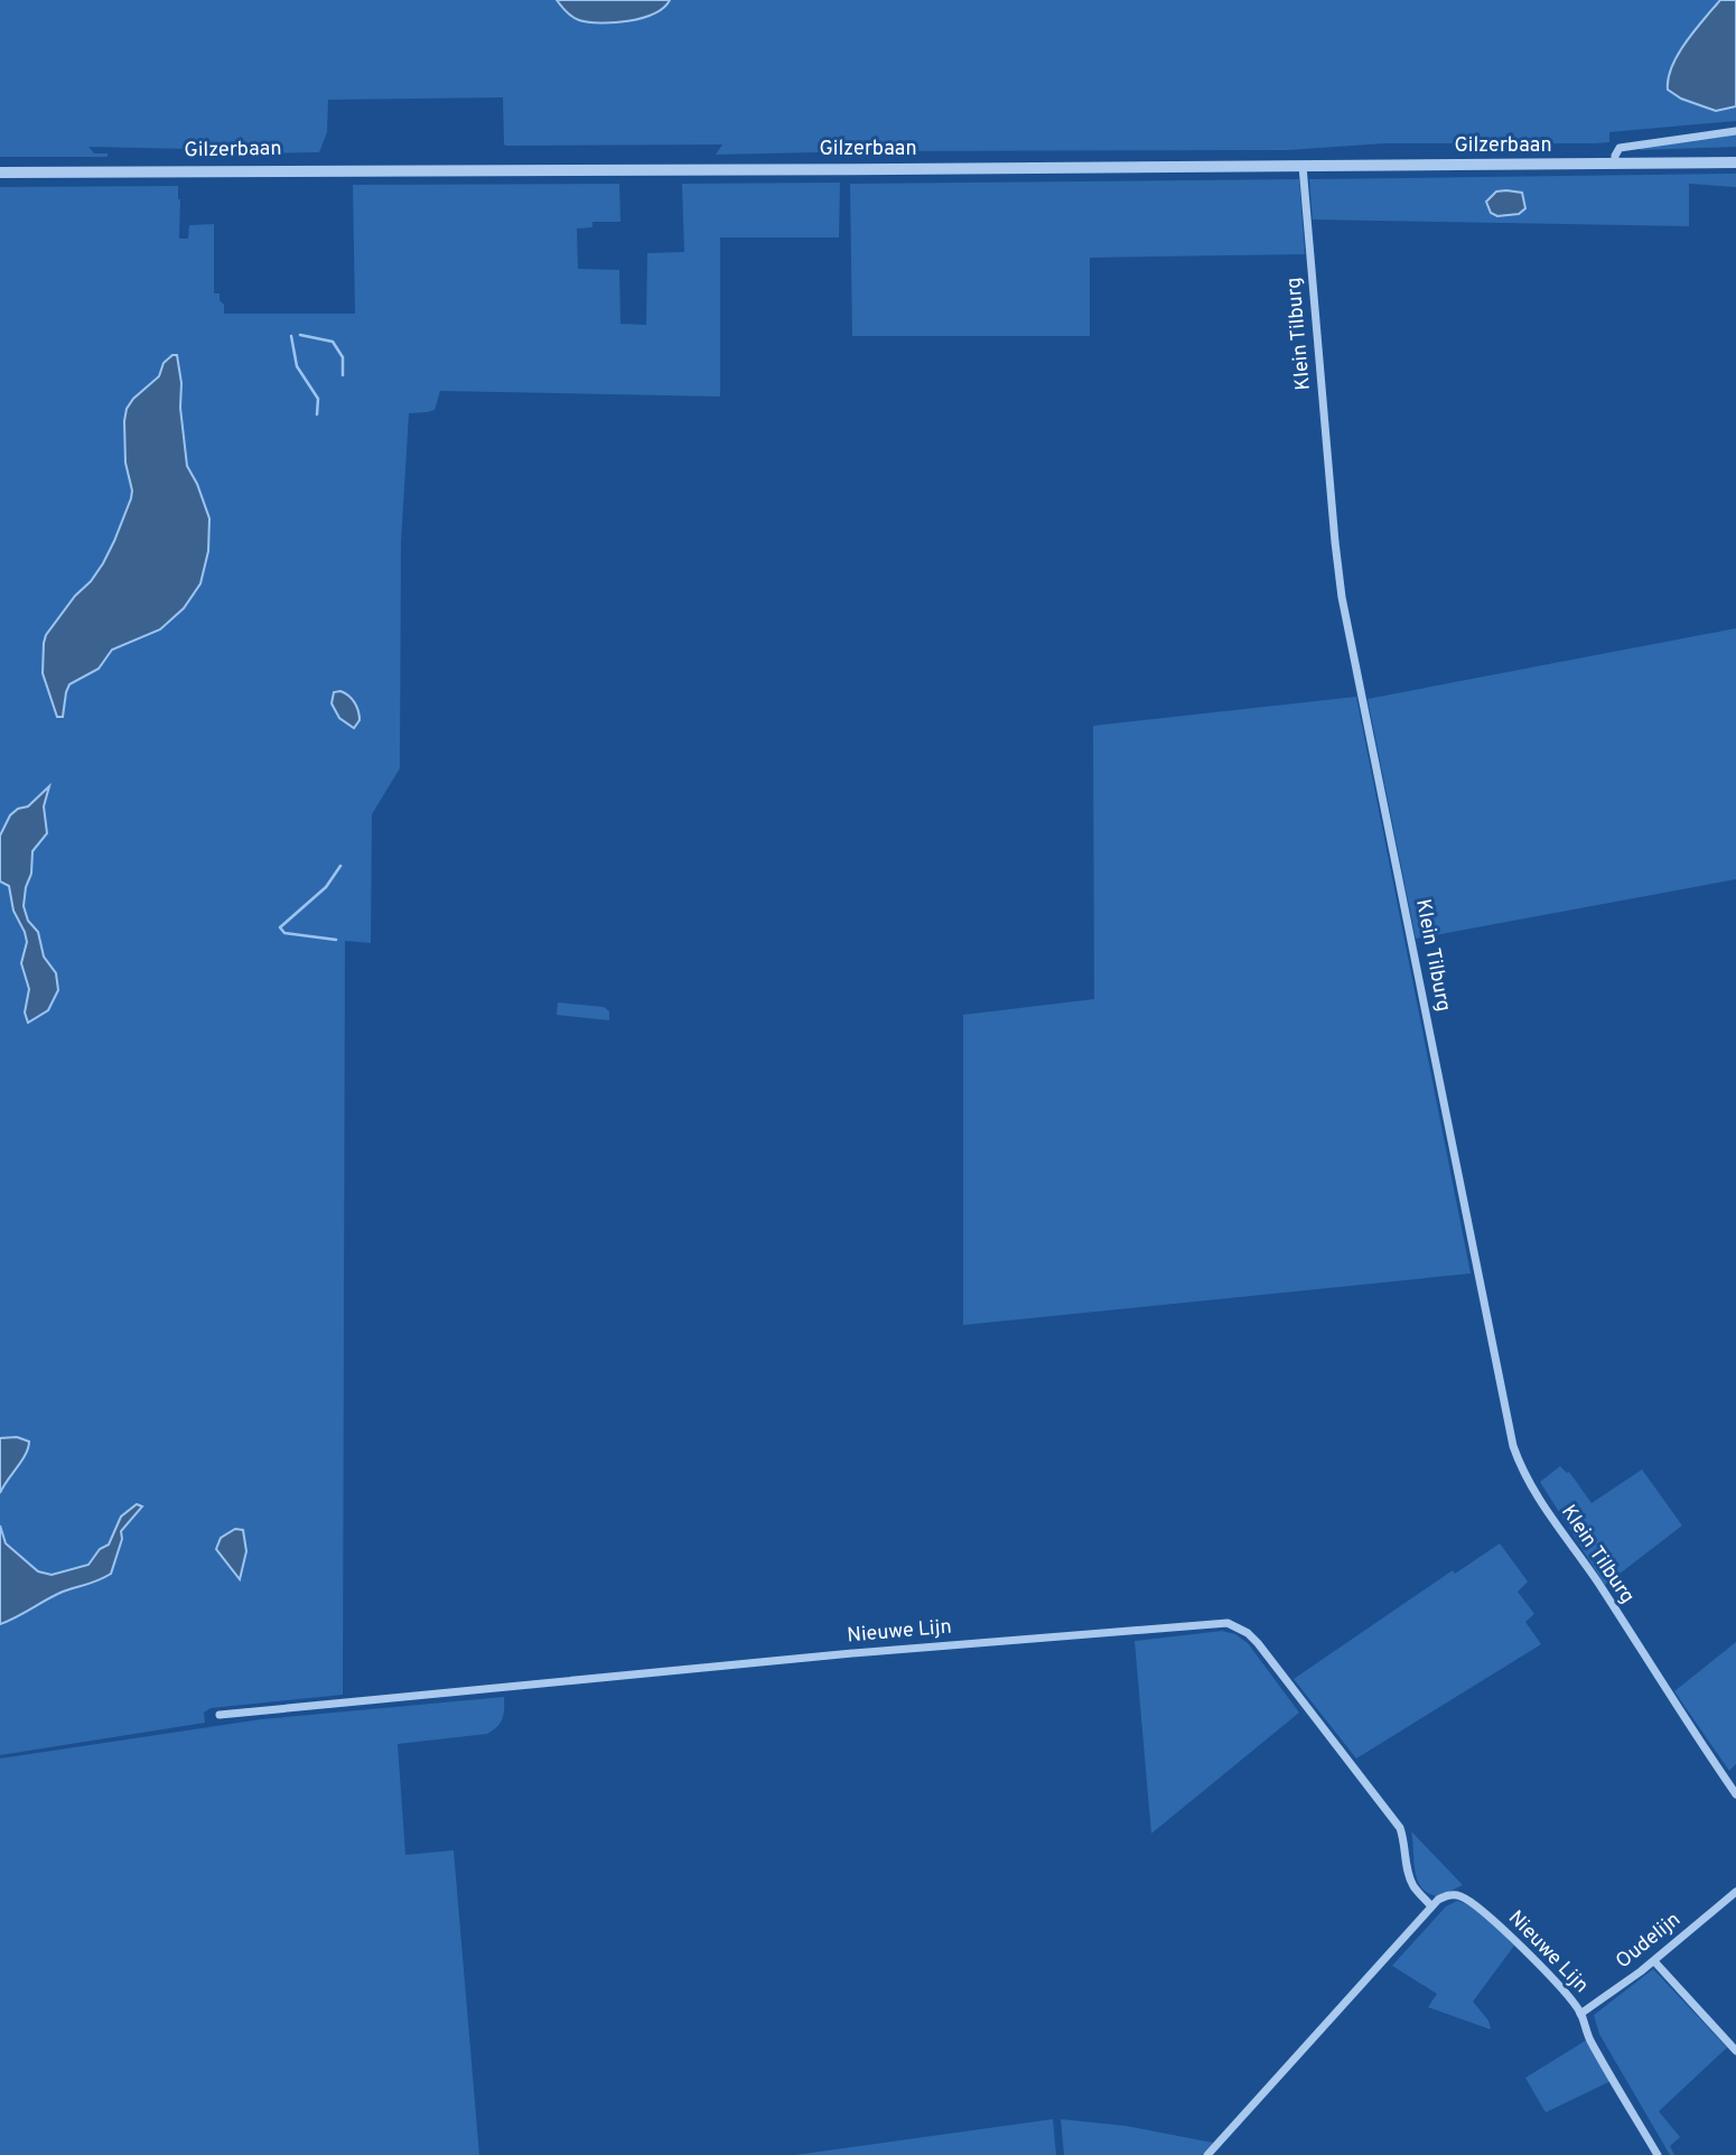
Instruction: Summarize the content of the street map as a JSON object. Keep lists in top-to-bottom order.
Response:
{
  "streets": {
    "street": [
      "Gilzerbaan",
      "Klein Tilburg",
      "Nieuwe Lijn",
      "Oudelijn"
    ]
  },
  "crossings": [
    ["Gilzerbaan", "Klein Tilburg"],
    ["Nieuwe Lijn", "Oudelijn"]
  ]
}
